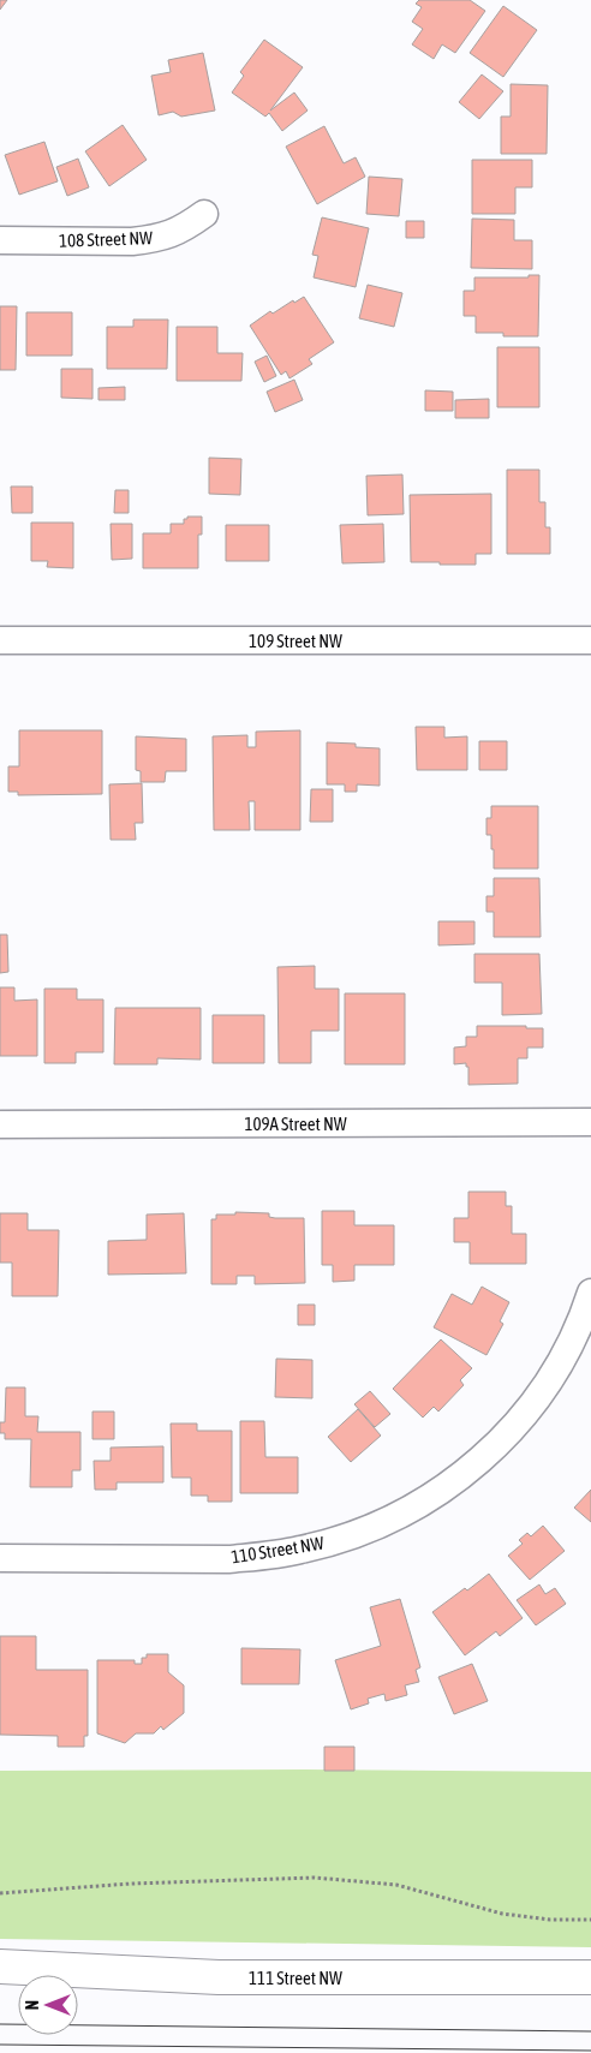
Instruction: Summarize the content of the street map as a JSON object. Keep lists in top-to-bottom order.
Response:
{
  "streets": {
    "main road": ["111 Street NW"],
    "street": [
      "108 Street NW",
      "109 Street NW",
      "109A Street NW",
      "110 Street NW"
    ]
  },
  "north": "left"
}
